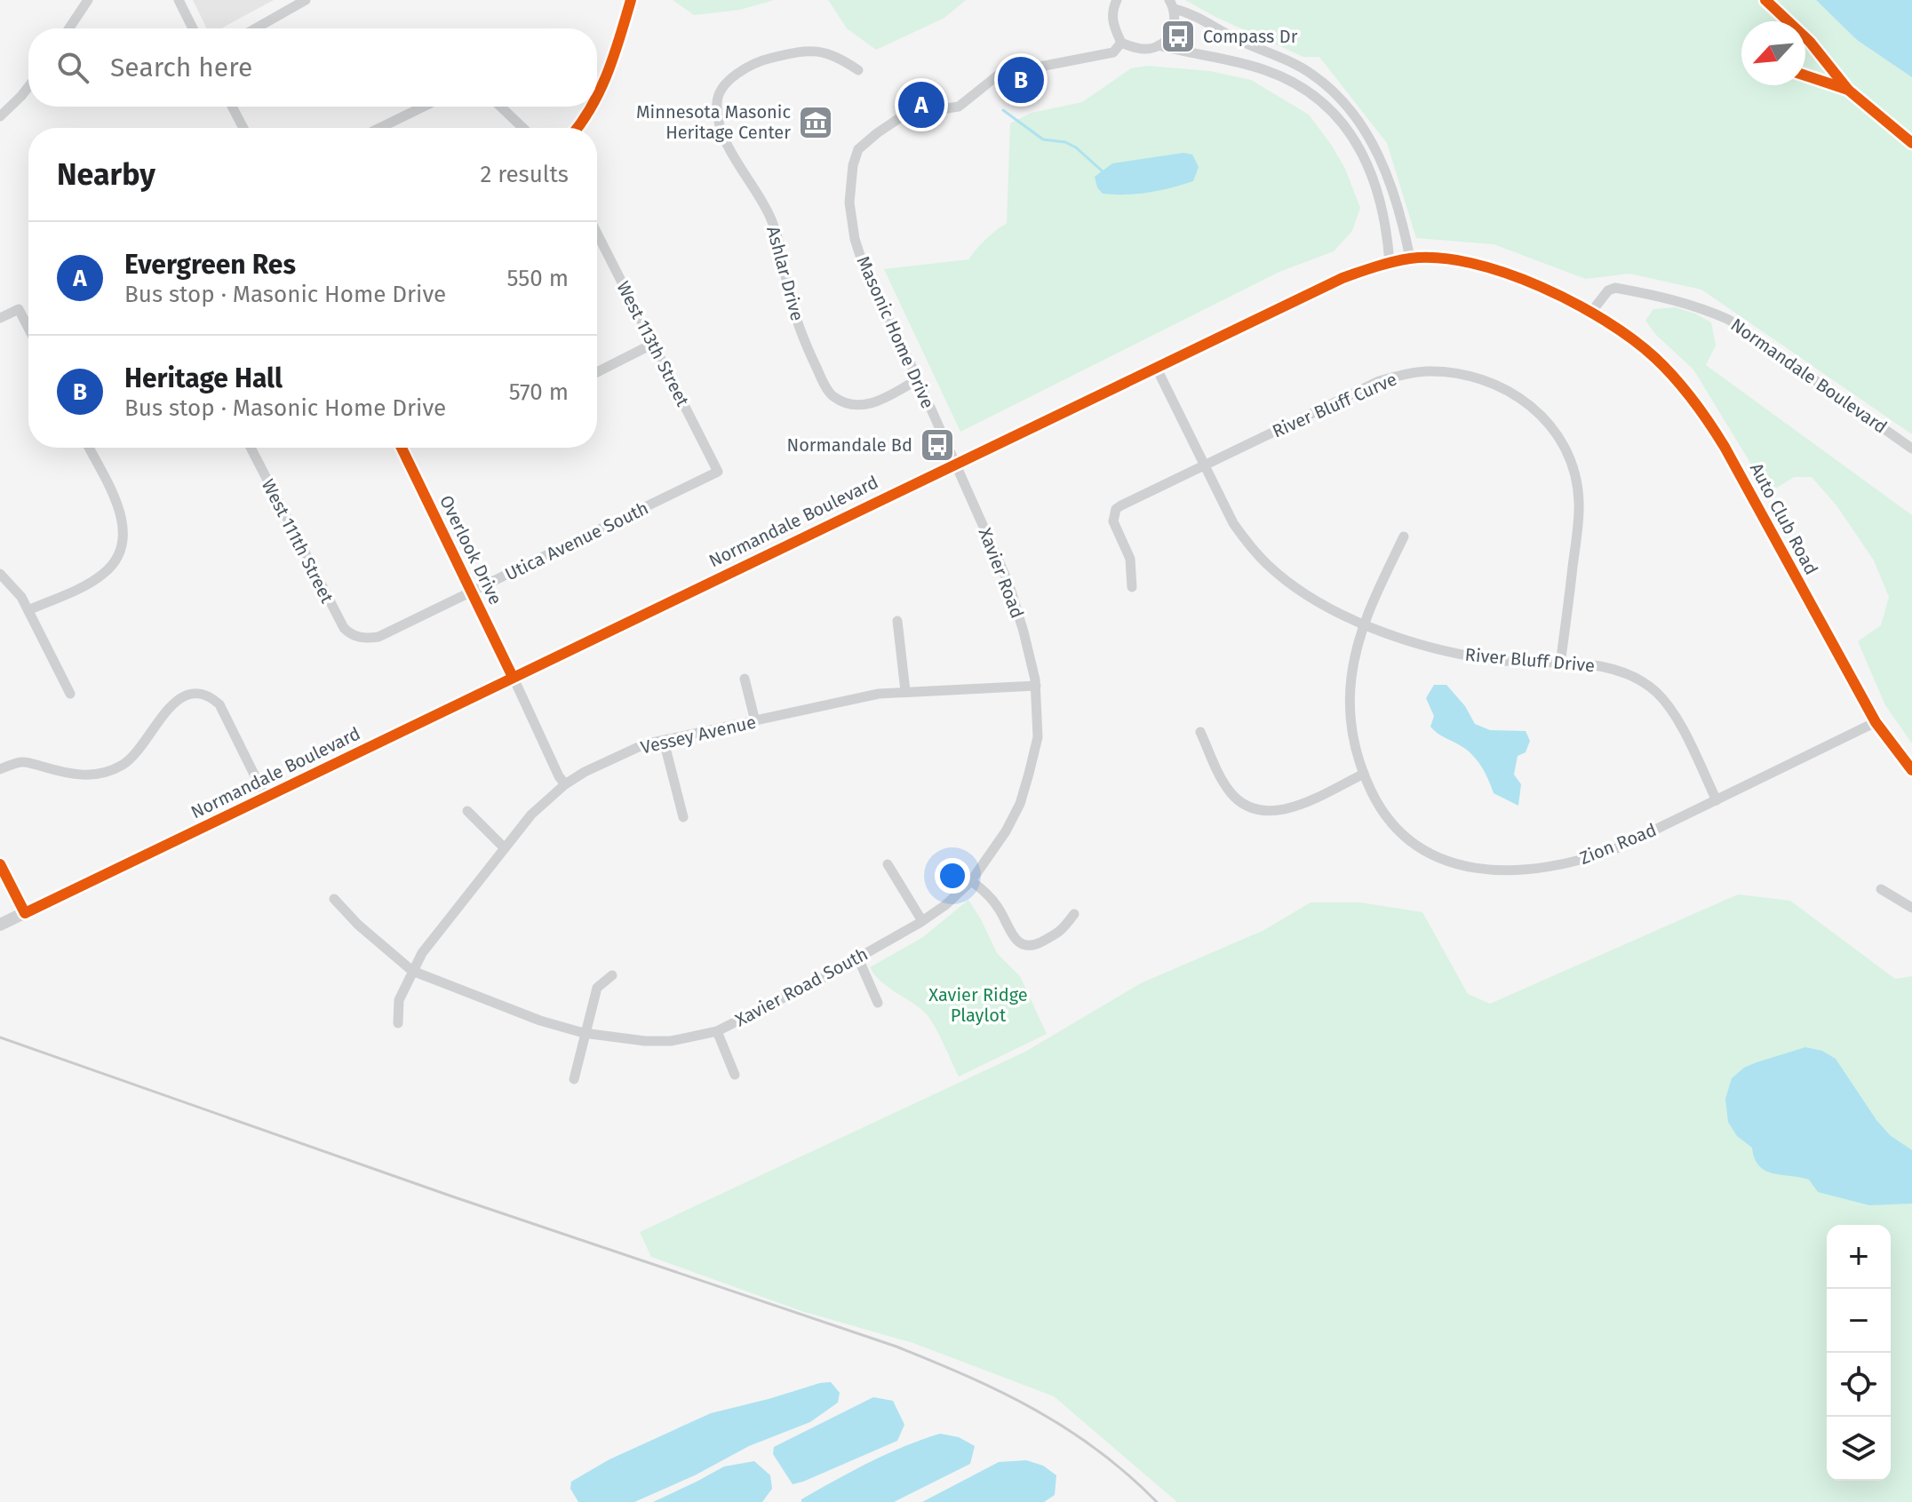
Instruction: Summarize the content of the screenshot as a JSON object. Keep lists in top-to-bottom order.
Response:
{
  "streets": {
    "street": [
      "Ashlar Drive",
      "Masonic Home Drive",
      "West 113th Street",
      "Normandale Boulevard",
      "River Bluff Curve",
      "Auto Club Road",
      "West 111th Street",
      "Utica Avenue South",
      "Overlook Drive",
      "Xavier Road",
      "River Bluff Drive",
      "Vessey Avenue",
      "Zion Road",
      "Xavier Road South"
    ]
  },
  "crossings": [
    ["Ashlar Drive", "Masonic Home Drive"],
    ["Masonic Home Drive", "Normandale Boulevard"],
    ["Masonic Home Drive", "Xavier Road"],
    ["West 113th Street", "Utica Avenue South"],
    ["Normandale Boulevard", "Auto Club Road"],
    ["Normandale Boulevard", "Overlook Drive"],
    ["Normandale Boulevard", "Xavier Road"],
    ["Normandale Boulevard", "River Bluff Drive"],
    ["River Bluff Curve", "River Bluff Drive"],
    ["Auto Club Road", "Zion Road"],
    ["West 111th Street", "Utica Avenue South"],
    ["Utica Avenue South", "Overlook Drive"],
    ["Overlook Drive", "Vessey Avenue"],
    ["Xavier Road", "Vessey Avenue"],
    ["Xavier Road", "Xavier Road South"],
    ["River Bluff Drive", "Zion Road"],
    ["Vessey Avenue", "Xavier Road South"]
  ],
  "parks": ["Xavier Ridge Playlot"],
  "places": {
    "bus stop": ["Compass Dr", "Normandale Bd"],
    "museum": ["Minnesota Masonic Heritage Center"]
  },
  "north": "bottom left",
  "page": {
    "search": "Search here",
    "pins": ["B", "A"],
    "heading": ["Nearby", "2 results"],
    "list": [
      {
        "mark": "A",
        "name": "Evergreen Res",
        "note": "Bus stop · Masonic Home Drive",
        "value": "550 m"
      },
      {
        "mark": "B",
        "name": "Heritage Hall",
        "note": "Bus stop · Masonic Home Drive",
        "value": "570 m"
      }
    ],
    "map_buttons": ["+", "−"]
  }
}
